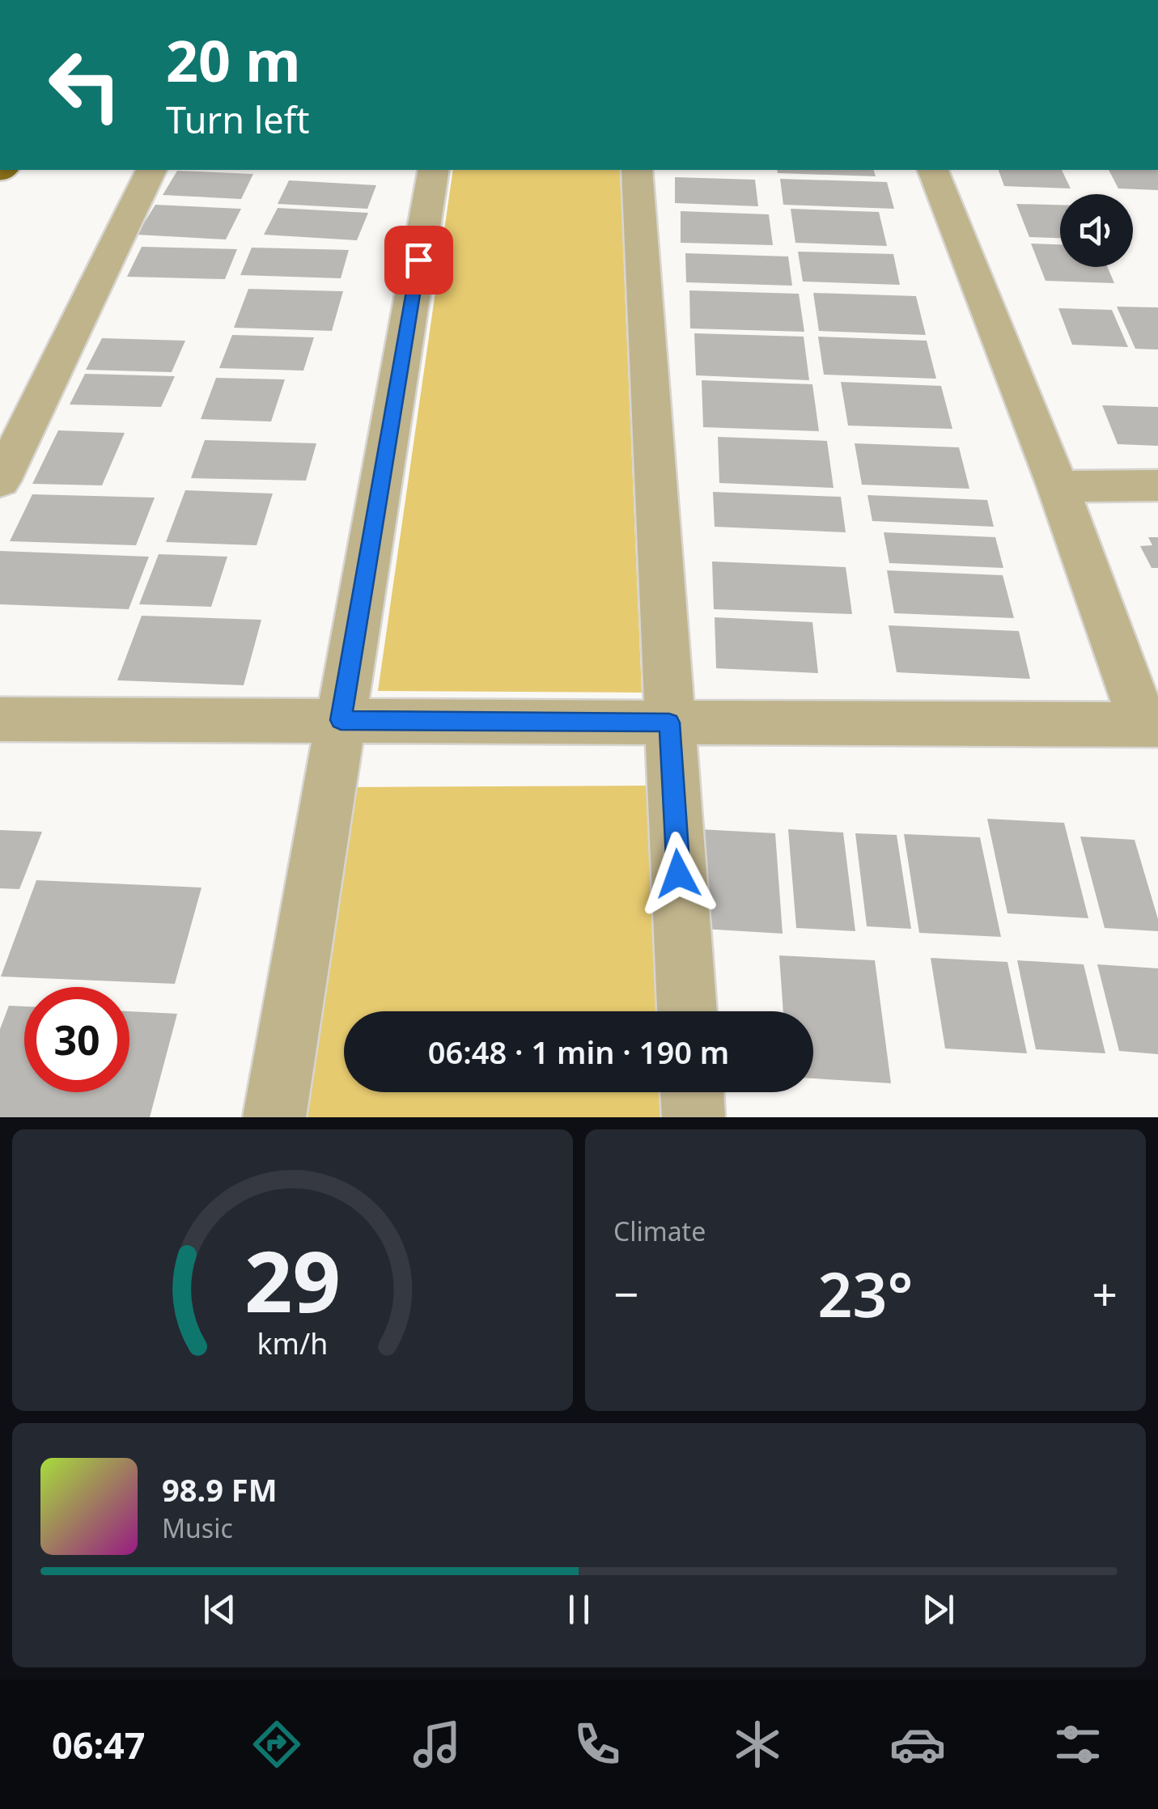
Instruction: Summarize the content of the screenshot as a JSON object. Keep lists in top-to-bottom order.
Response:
{
  "page": {
    "turn": ["20 m", "Turn left"],
    "limit": "30",
    "trip": "06:48 · 1 min · 190 m",
    "tile": "Climate",
    "heat": ["−", "23°", "+"],
    "song": ["98.9 FM", "Music"],
    "tabs": "06:47",
    "gauge": ["29", "km/h"]
  }
}
